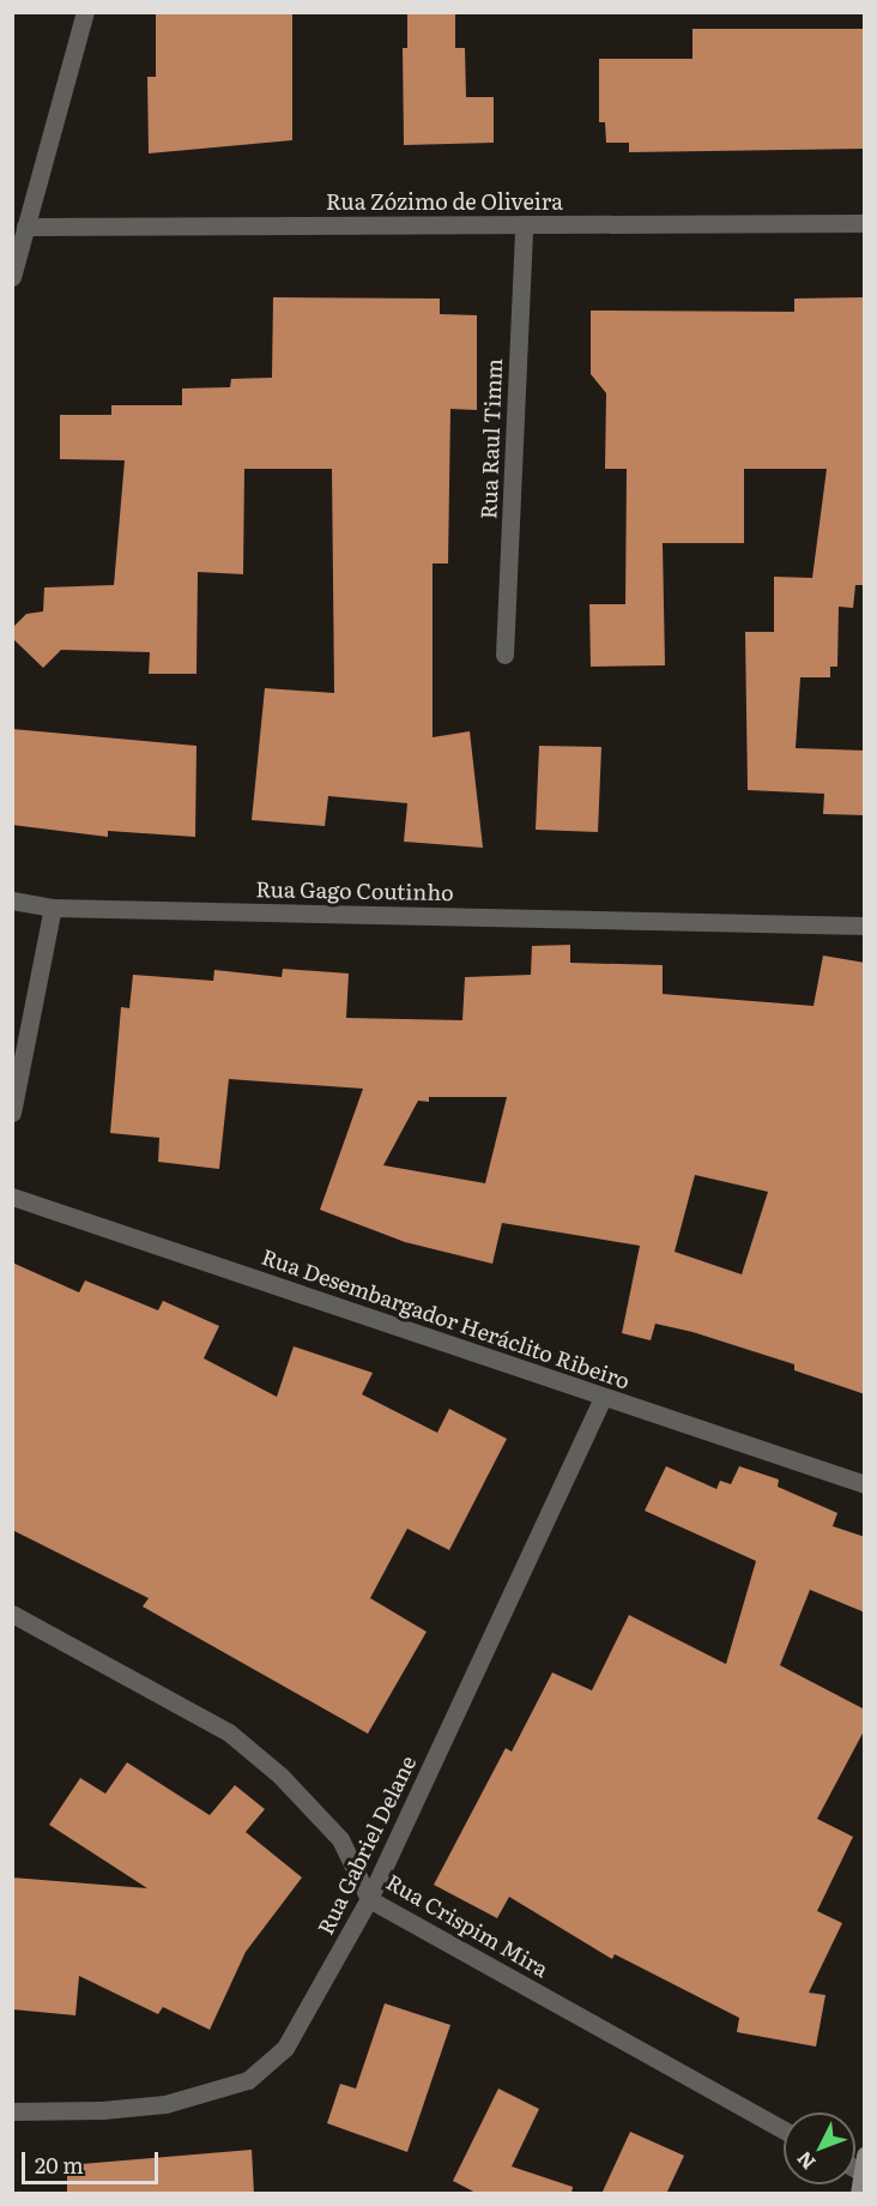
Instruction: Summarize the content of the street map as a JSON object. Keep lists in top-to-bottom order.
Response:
{
  "streets": {
    "street": [
      "Rua Zózimo de Oliveira",
      "Rua Raul Timm",
      "Rua Gago Coutinho",
      "Rua Desembargador Heráclito Ribeiro",
      "Rua Gabriel Delane",
      "Rua Crispim Mira"
    ]
  },
  "crossings": [
    ["Rua Zózimo de Oliveira", "Rua Raul Timm"],
    ["Rua Desembargador Heráclito Ribeiro", "Rua Gabriel Delane"],
    ["Rua Gabriel Delane", "Rua Crispim Mira"]
  ],
  "scale_bar": "20 m",
  "north": "bottom left"
}
